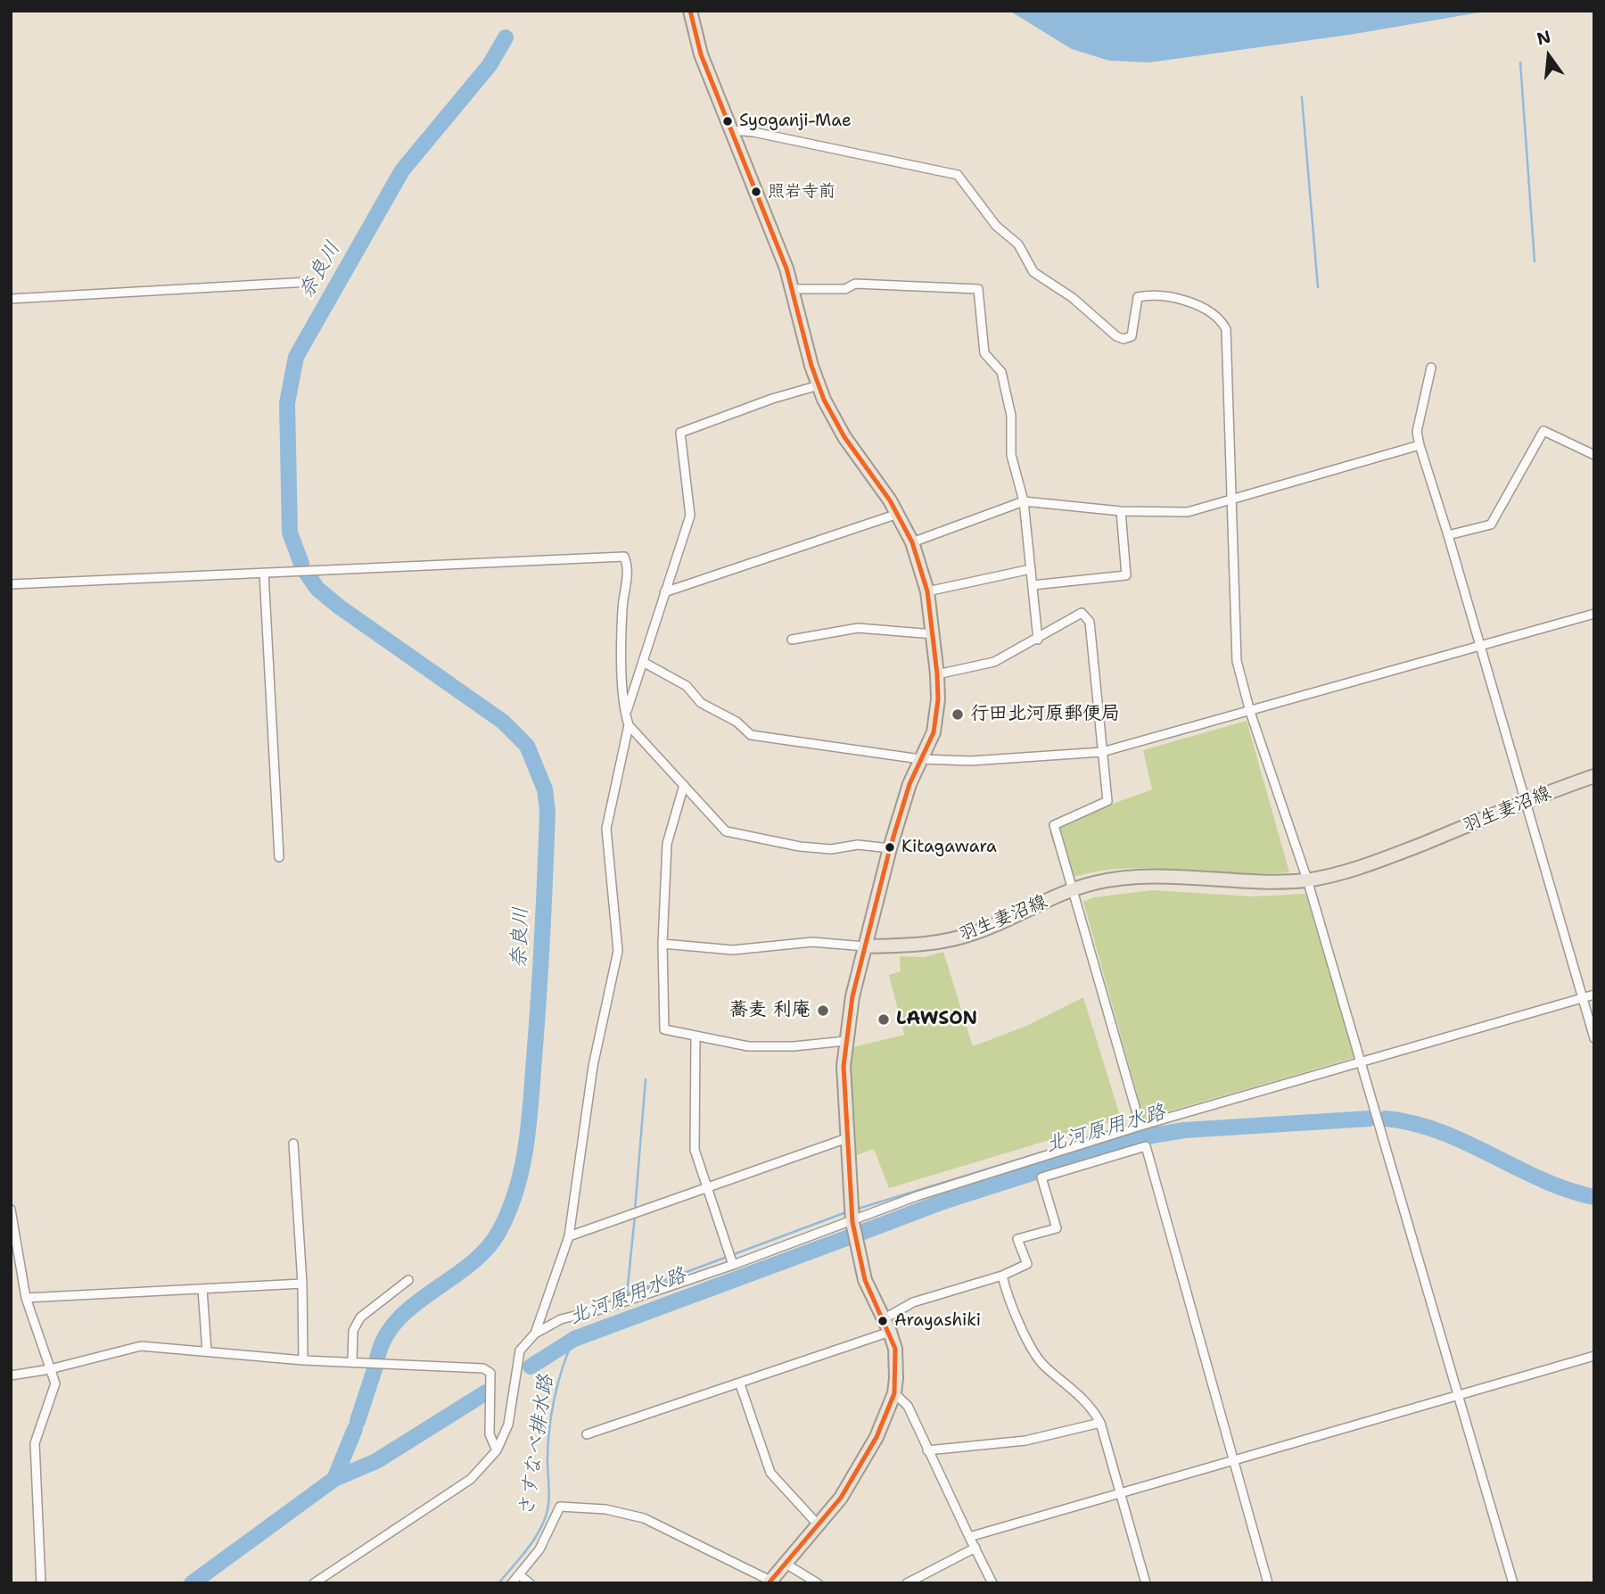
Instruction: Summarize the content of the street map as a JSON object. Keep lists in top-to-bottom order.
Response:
{
  "streets": {
    "main road": ["羽生妻沼線"]
  },
  "water": ["奈良川", "北河原用水路", "さすなべ排水路"],
  "places": [
    "Syoganji-Mae",
    "照岩寺前",
    "行田北河原郵便局",
    "Kitagawara",
    "蕎麦 利庵",
    "LAWSON",
    "Arayashiki"
  ],
  "north": "top"
}
